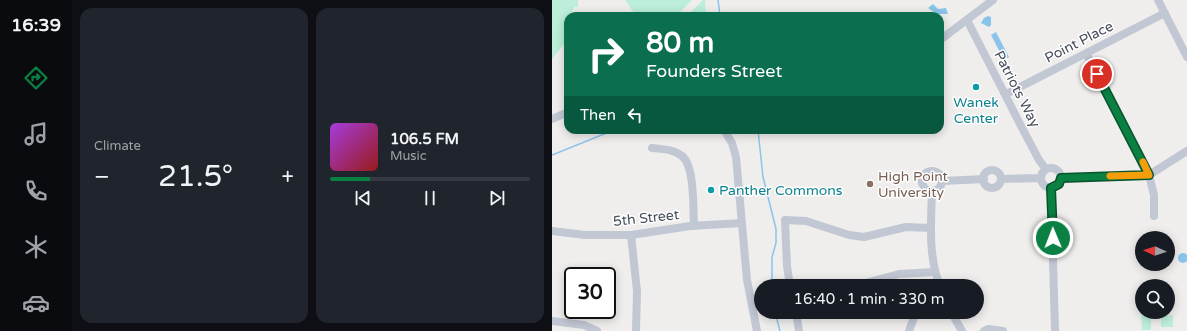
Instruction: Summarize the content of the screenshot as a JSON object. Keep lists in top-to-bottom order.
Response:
{
  "streets": {
    "street": ["Point Place", "Patriots Way", "5th Street"]
  },
  "crossings": [
    ["Point Place", "Patriots Way"]
  ],
  "places": ["Wanek Center", "High Point University", "Panther Commons"],
  "north": "left",
  "page": {
    "tabs": "16:39",
    "tile": "Climate",
    "turn": ["80 m", "Founders Street"],
    "then": "Then",
    "song": ["106.5 FM", "Music"],
    "heat": ["−", "21.5°", "+"],
    "limit": "30",
    "trip": "16:40 · 1 min · 330 m"
  }
}
